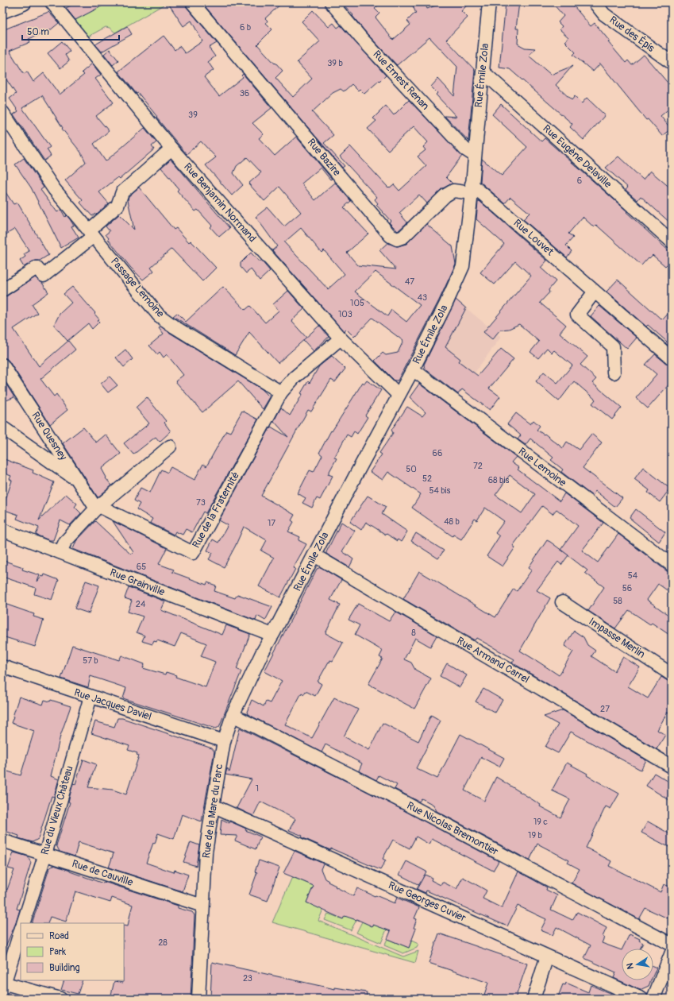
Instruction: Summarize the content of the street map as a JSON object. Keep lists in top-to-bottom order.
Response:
{
  "streets": {
    "street": [
      "Rue des Épis",
      "Rue Émile Zola",
      "Rue Ernest Renan",
      "Rue Eugène Delaville",
      "Rue Bazire",
      "Rue Benjamin Normand",
      "Rue Louvet",
      "Passage Lemoine",
      "Rue Quesney",
      "Rue Lemoine",
      "Rue de la Fraternité",
      "Rue Grainville",
      "Impasse Merlin",
      "Rue Armand Carrel",
      "Rue Jacques Daviel",
      "Rue du Vieux Château",
      "Rue de la Mare du Parc",
      "Rue Nicolas Bremontier",
      "Rue de Cauville",
      "Rue Georges Cuvier"
    ]
  },
  "crossings": [
    ["Rue Émile Zola", "Rue Ernest Renan"],
    ["Rue Émile Zola", "Rue Eugène Delaville"],
    ["Rue Émile Zola", "Rue Bazire"],
    ["Rue Émile Zola", "Rue Benjamin Normand"],
    ["Rue Émile Zola", "Rue Louvet"],
    ["Rue Émile Zola", "Rue Lemoine"],
    ["Rue Émile Zola", "Rue Grainville"],
    ["Rue Émile Zola", "Rue Armand Carrel"],
    ["Rue Émile Zola", "Rue de la Mare du Parc"],
    ["Rue Bazire", "Rue Louvet"],
    ["Passage Lemoine", "Rue de la Fraternité"],
    ["Rue Quesney", "Rue de la Fraternité"],
    ["Rue Grainville", "Rue de la Mare du Parc"],
    ["Rue Jacques Daviel", "Rue du Vieux Château"],
    ["Rue Jacques Daviel", "Rue de la Mare du Parc"],
    ["Rue du Vieux Château", "Rue de Cauville"],
    ["Rue de la Mare du Parc", "Rue Nicolas Bremontier"],
    ["Rue de la Mare du Parc", "Rue de Cauville"],
    ["Rue de la Mare du Parc", "Rue Georges Cuvier"]
  ],
  "house_numbers": [
    "6 b",
    "39 b",
    "36",
    "39",
    "6",
    "47",
    "43",
    "105",
    "103",
    "66",
    "72",
    "50",
    "52",
    "68 bis",
    "54 bis",
    "73",
    "48 b",
    "17",
    "65",
    "54",
    "56",
    "58",
    "24",
    "8",
    "57 b",
    "27",
    "1",
    "19 c",
    "19 b",
    "28",
    "23"
  ],
  "legend": ["Road", "Park", "Building"],
  "scale_bar": "50 m",
  "north": "left"
}
